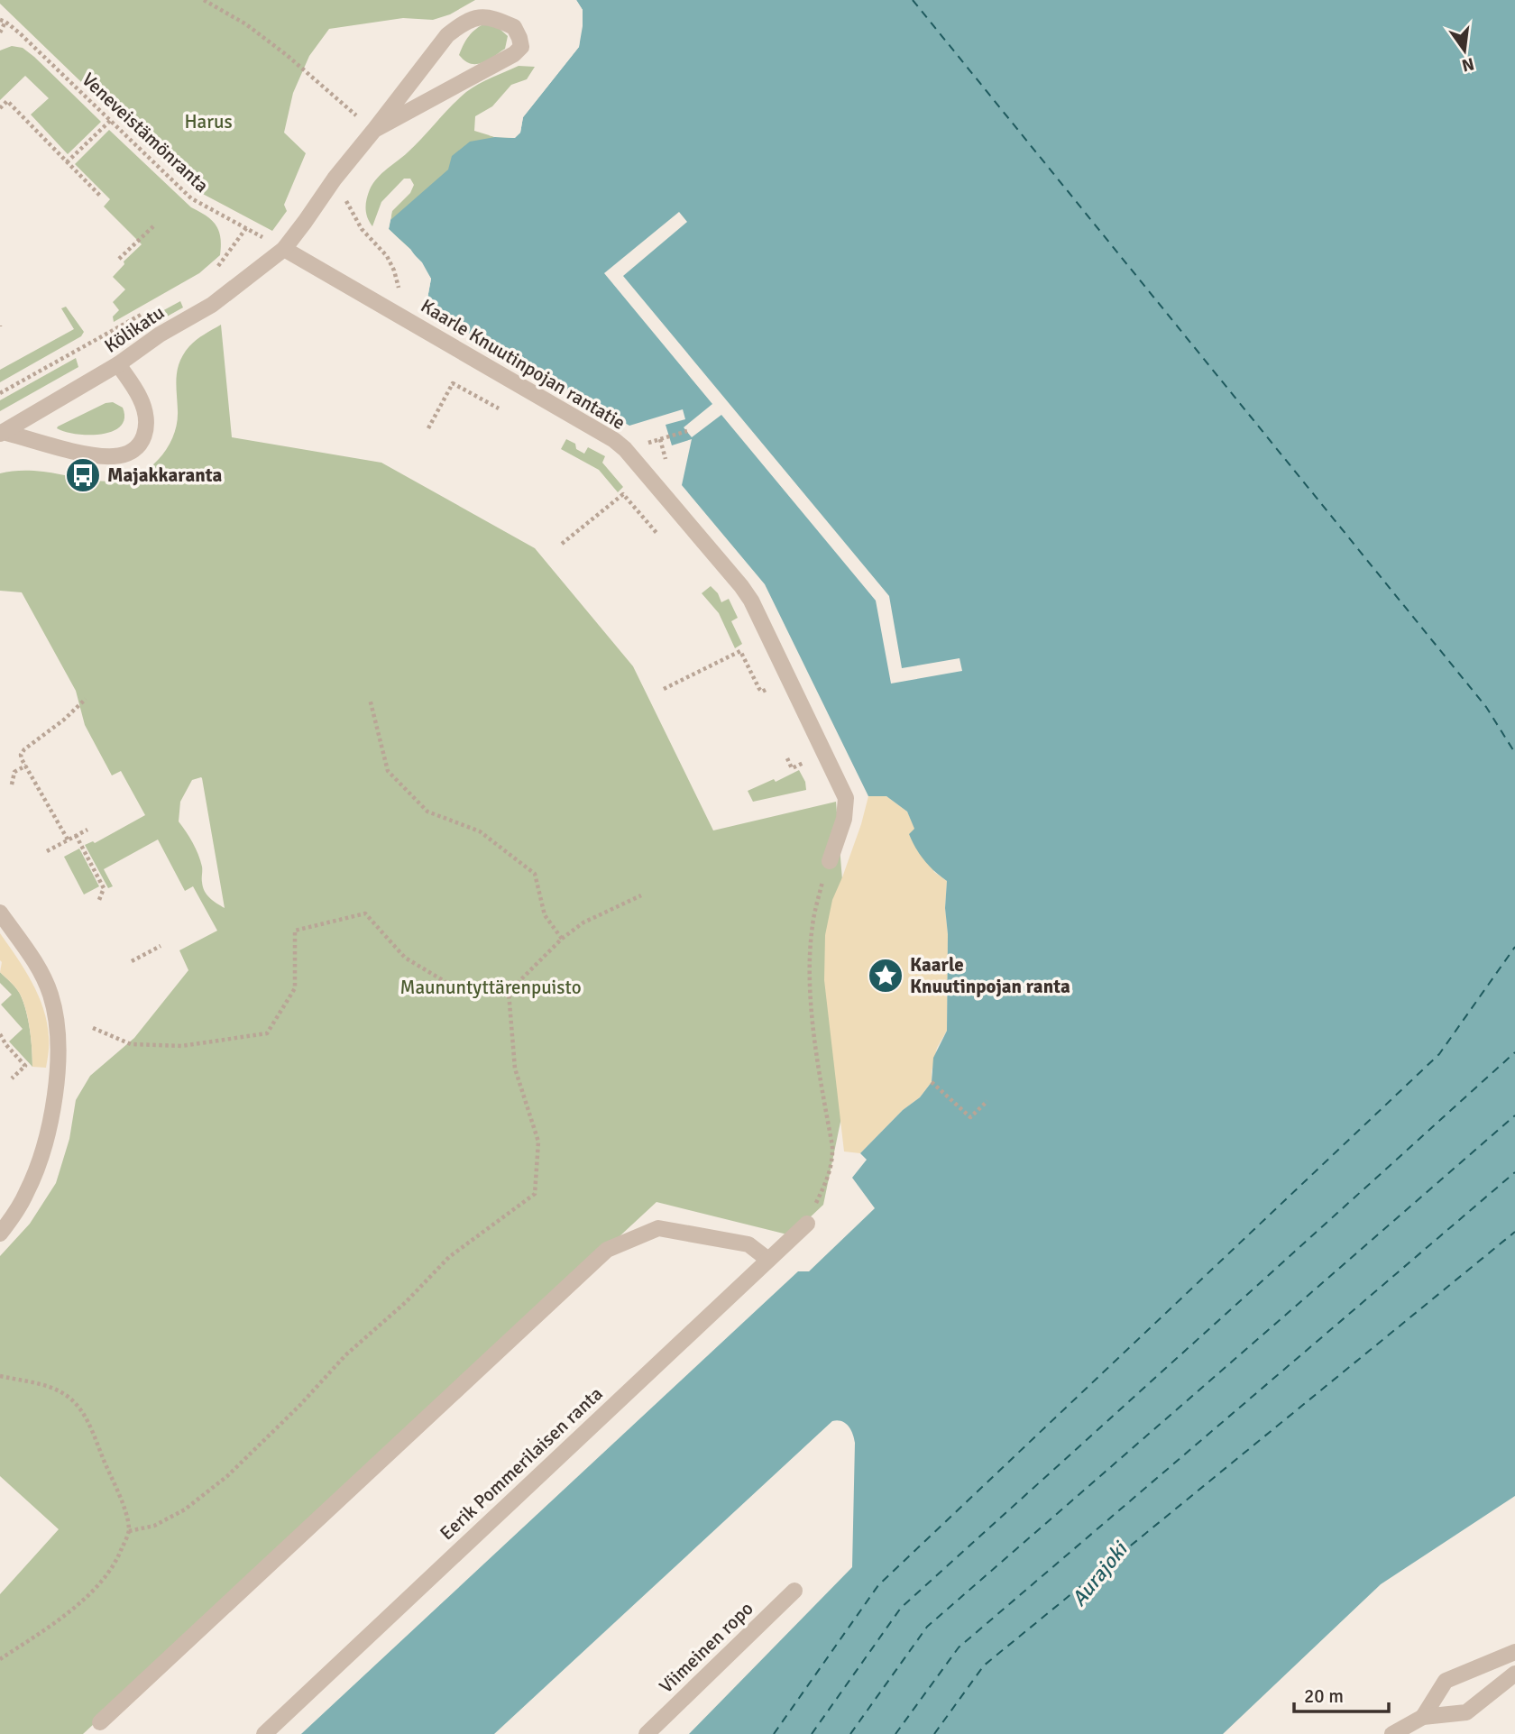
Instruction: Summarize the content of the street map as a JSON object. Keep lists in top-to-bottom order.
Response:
{
  "streets": {
    "street": [
      "Kölikatu",
      "Kaarle Knuutinpojan rantatie",
      "Eerik Pommerilaisen ranta",
      "Viimeinen ropo"
    ],
    "path": ["Veneveistämönranta"]
  },
  "crossings": [
    ["Veneveistämönranta", "Kölikatu"],
    ["Veneveistämönranta", "Kaarle Knuutinpojan rantatie"],
    ["Kölikatu", "Kaarle Knuutinpojan rantatie"]
  ],
  "water": ["Aurajoki"],
  "parks": ["Harus", "Maununtyttärenpuisto"],
  "places": {
    "bus stop": ["Majakkaranta"],
    "place": ["Kaarle Knuutinpojan ranta"]
  },
  "scale_bar": "20 m",
  "north": "bottom"
}
